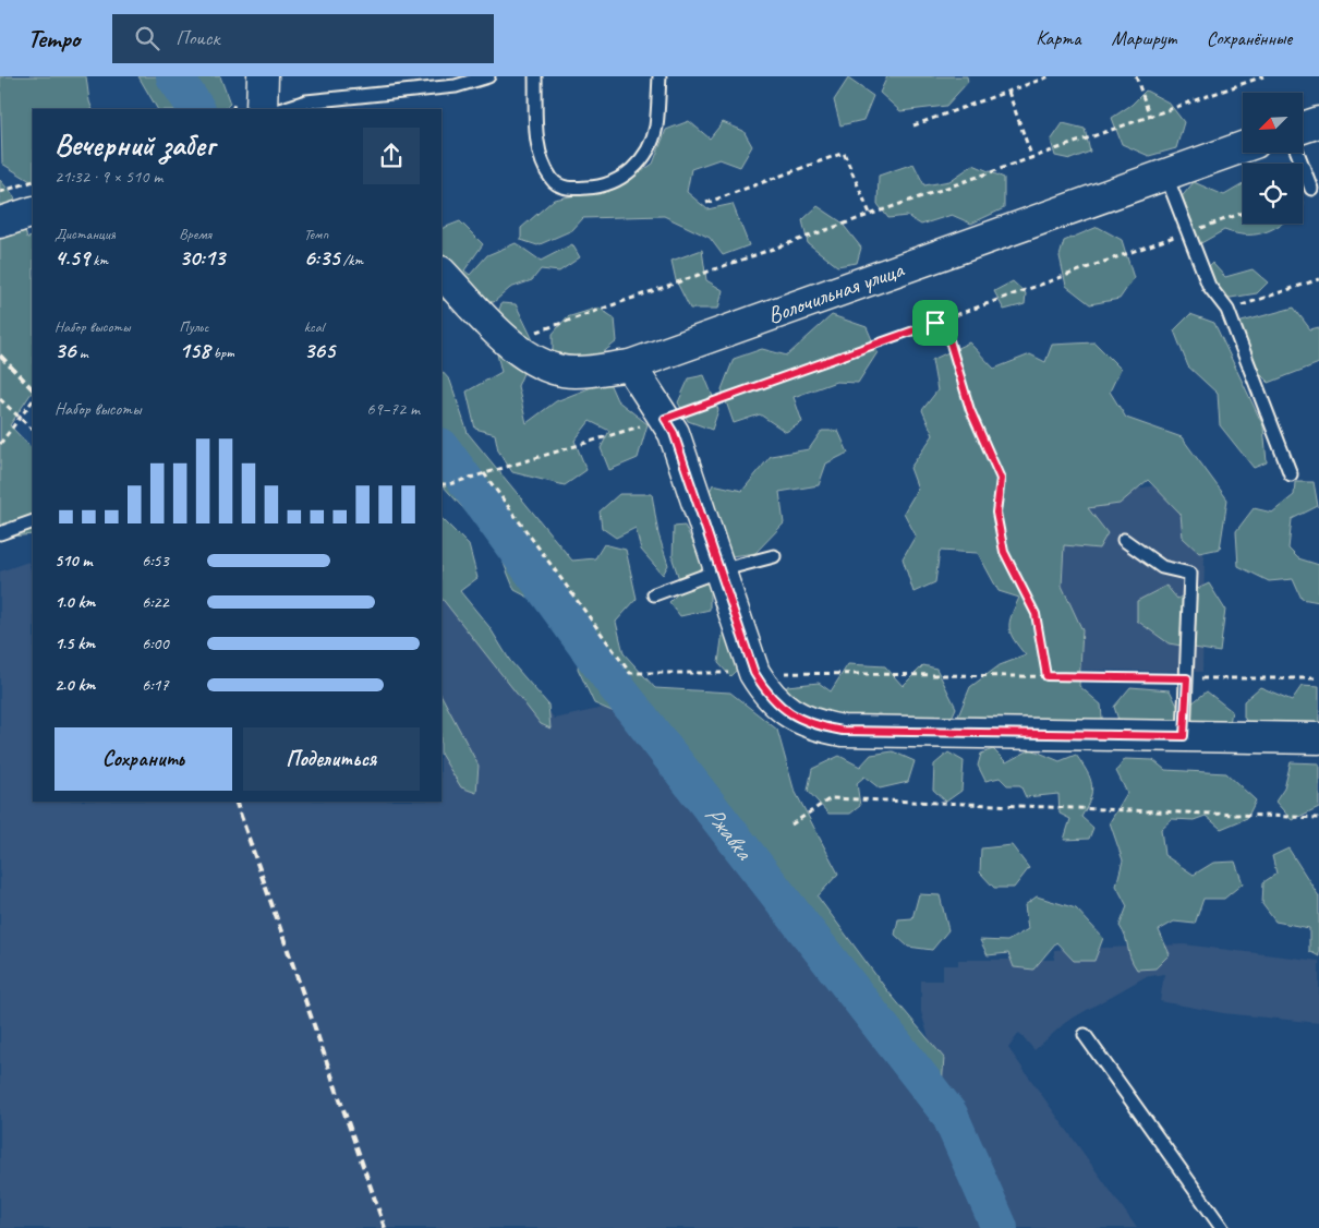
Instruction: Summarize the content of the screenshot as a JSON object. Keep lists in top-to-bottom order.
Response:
{
  "streets": {
    "street": ["Волочильная улица"]
  },
  "water": ["Ржавка"],
  "north": "bottom left",
  "page": {
    "header": "Tempo",
    "search": "Поиск",
    "nav": ["Карта", "Маршрут", "Сохранённые"],
    "heading": ["Вечерний забег", "21:32 · 9 × 510 m"],
    "stats": [
      ["Дистанция", "4.59 km"],
      ["Время", "30:13"],
      ["Темп", "6:35 /km"],
      ["Набор высоты", "36 m"],
      ["Пульс", "158 bpm"],
      ["kcal", "365"]
    ],
    "chart": ["Набор высоты", "69–72 m"],
    "list": [
      {
        "name": "510 m",
        "note": "6:53"
      },
      {
        "name": "1.0 km",
        "note": "6:22"
      },
      {
        "name": "1.5 km",
        "note": "6:00"
      },
      {
        "name": "2.0 km",
        "note": "6:17"
      }
    ],
    "buttons": ["Сохранить", "Поделиться"]
  }
}
